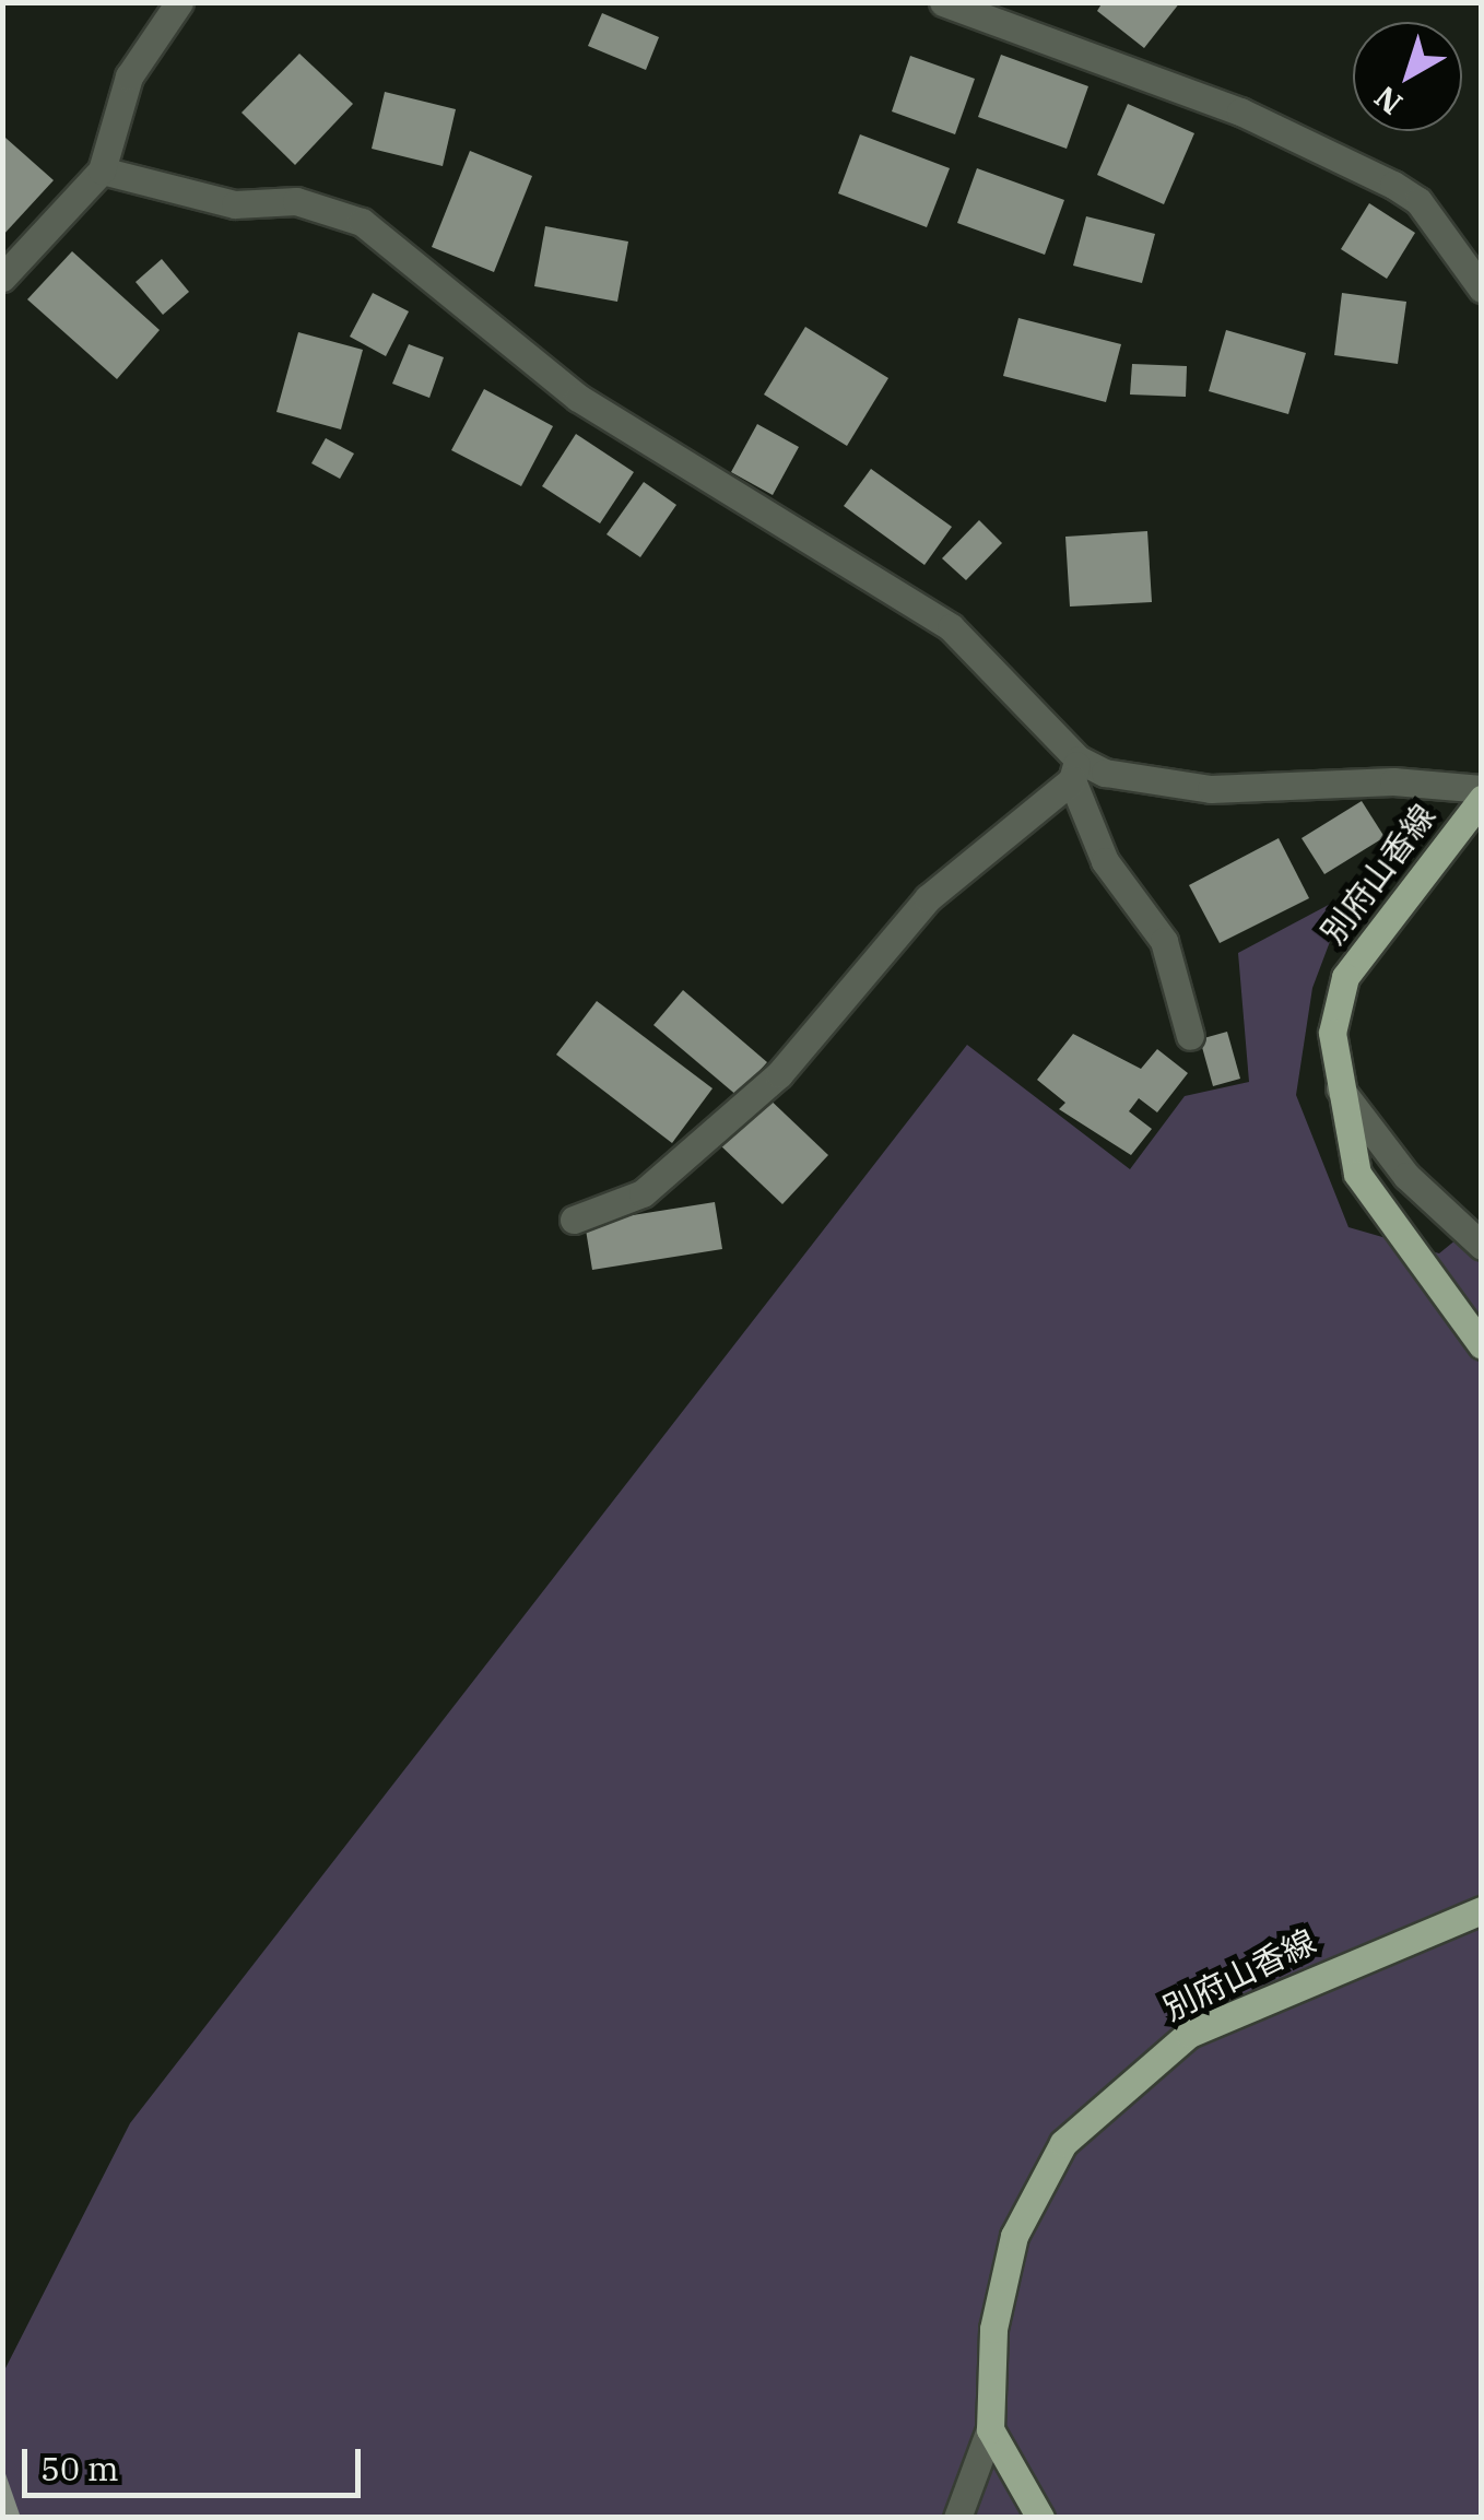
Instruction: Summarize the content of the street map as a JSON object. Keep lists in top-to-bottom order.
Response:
{
  "streets": {
    "main road": ["別府山香線"]
  },
  "scale_bar": "50 m",
  "north": "bottom left"
}
